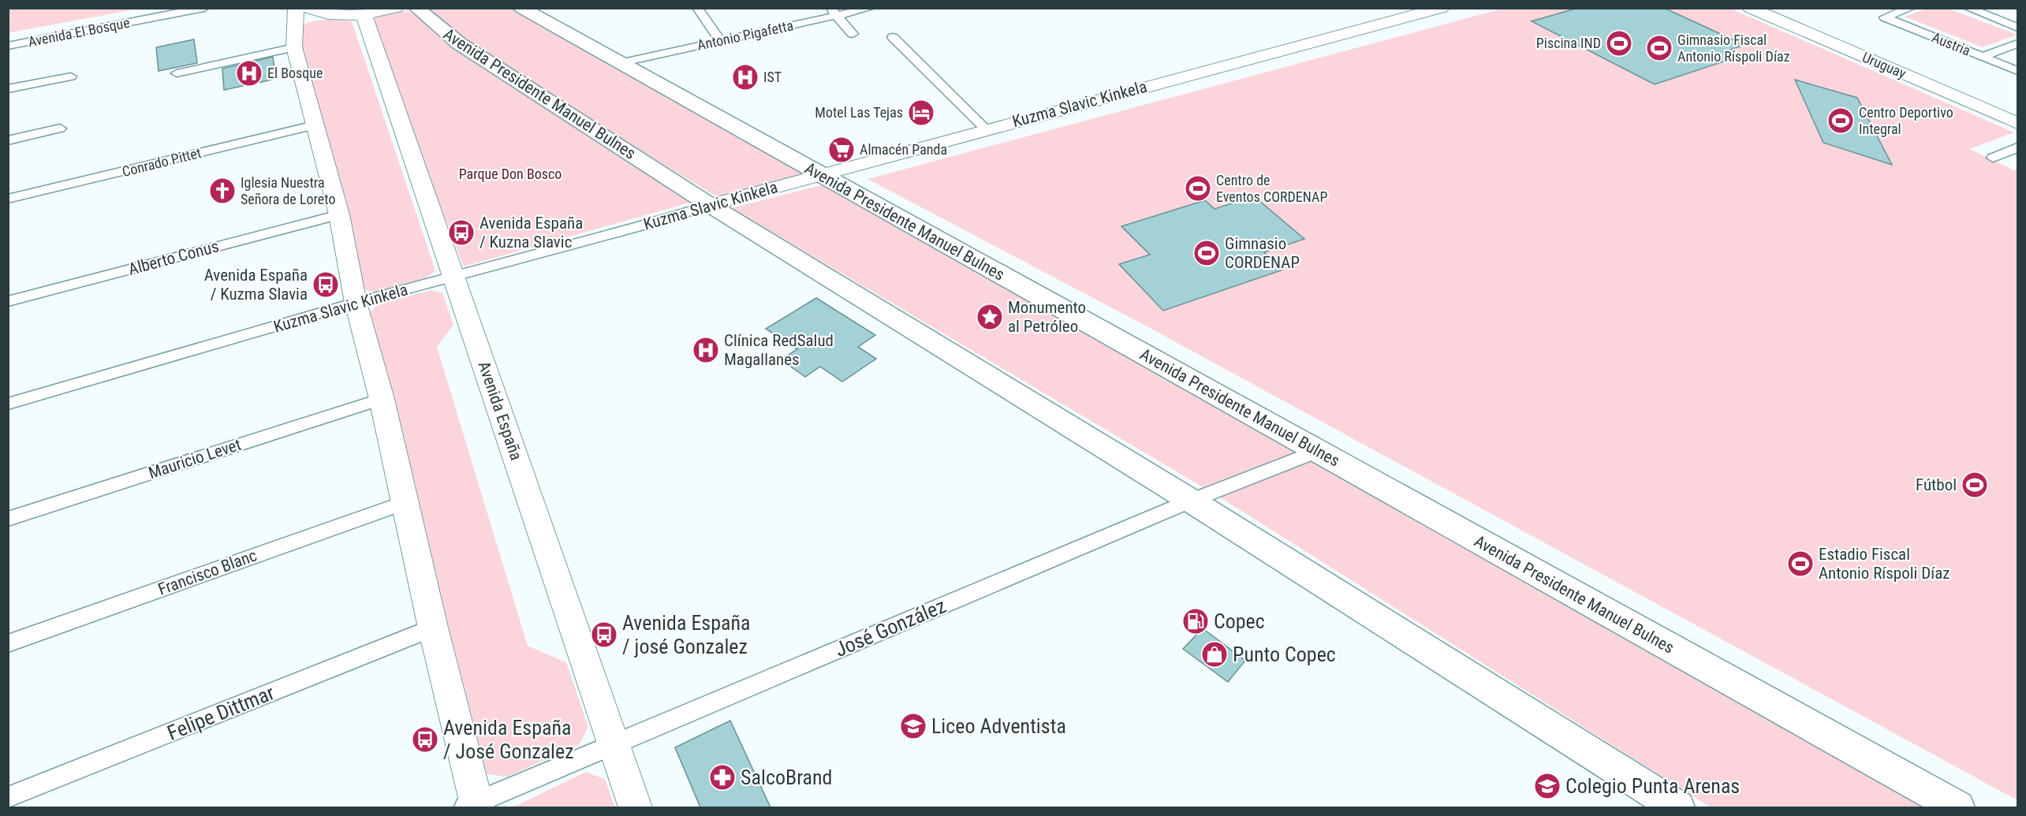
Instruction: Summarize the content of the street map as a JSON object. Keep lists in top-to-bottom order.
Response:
{
  "streets": {
    "main road": [
      "Uruguay",
      "Avenida Presidente Manuel Bulnes",
      "Kuzma Slavic Kinkela",
      "Avenida España"
    ],
    "street": [
      "Avenida El Bosque",
      "Antonio Pigafetta",
      "Austria",
      "Conrado Pittet",
      "Alberto Conus",
      "Mauricio Levet",
      "Francisco Blanc",
      "José González",
      "Felipe Dittmar"
    ]
  },
  "crossings": [
    ["Antonio Pigafetta", "Avenida Presidente Manuel Bulnes"],
    ["Avenida Presidente Manuel Bulnes", "Kuzma Slavic Kinkela"],
    ["Avenida Presidente Manuel Bulnes", "José González"],
    ["Kuzma Slavic Kinkela", "Avenida España"],
    ["Avenida España", "José González"]
  ],
  "parks": ["Parque Don Bosco"],
  "places": {
    "sports": [
      "Piscina IND",
      "Gimnasio Fiscal Antonio Ríspoli Díaz",
      "Centro Deportivo Integral",
      "Centro de Eventos CORDENAP",
      "Gimnasio CORDENAP",
      "Fútbol",
      "Estadio Fiscal Antonio Ríspoli Díaz"
    ],
    "hospital": ["El Bosque", "IST", "Clínica RedSalud Magallanes"],
    "hotel": ["Motel Las Tejas"],
    "supermarket": ["Almacén Panda"],
    "church": ["Iglesia Nuestra Señora de Loreto"],
    "bus stop": [
      "Avenida España / Kuzna Slavic",
      "Avenida España / Kuzma Slavia",
      "Avenida España / josé Gonzalez",
      "Avenida España / José Gonzalez"
    ],
    "place": ["Monumento al Petróleo"],
    "fuel station": ["Copec"],
    "shop": ["Punto Copec"],
    "school or university": ["Liceo Adventista", "Colegio Punta Arenas"],
    "pharmacy": ["SalcoBrand"]
  }
}
